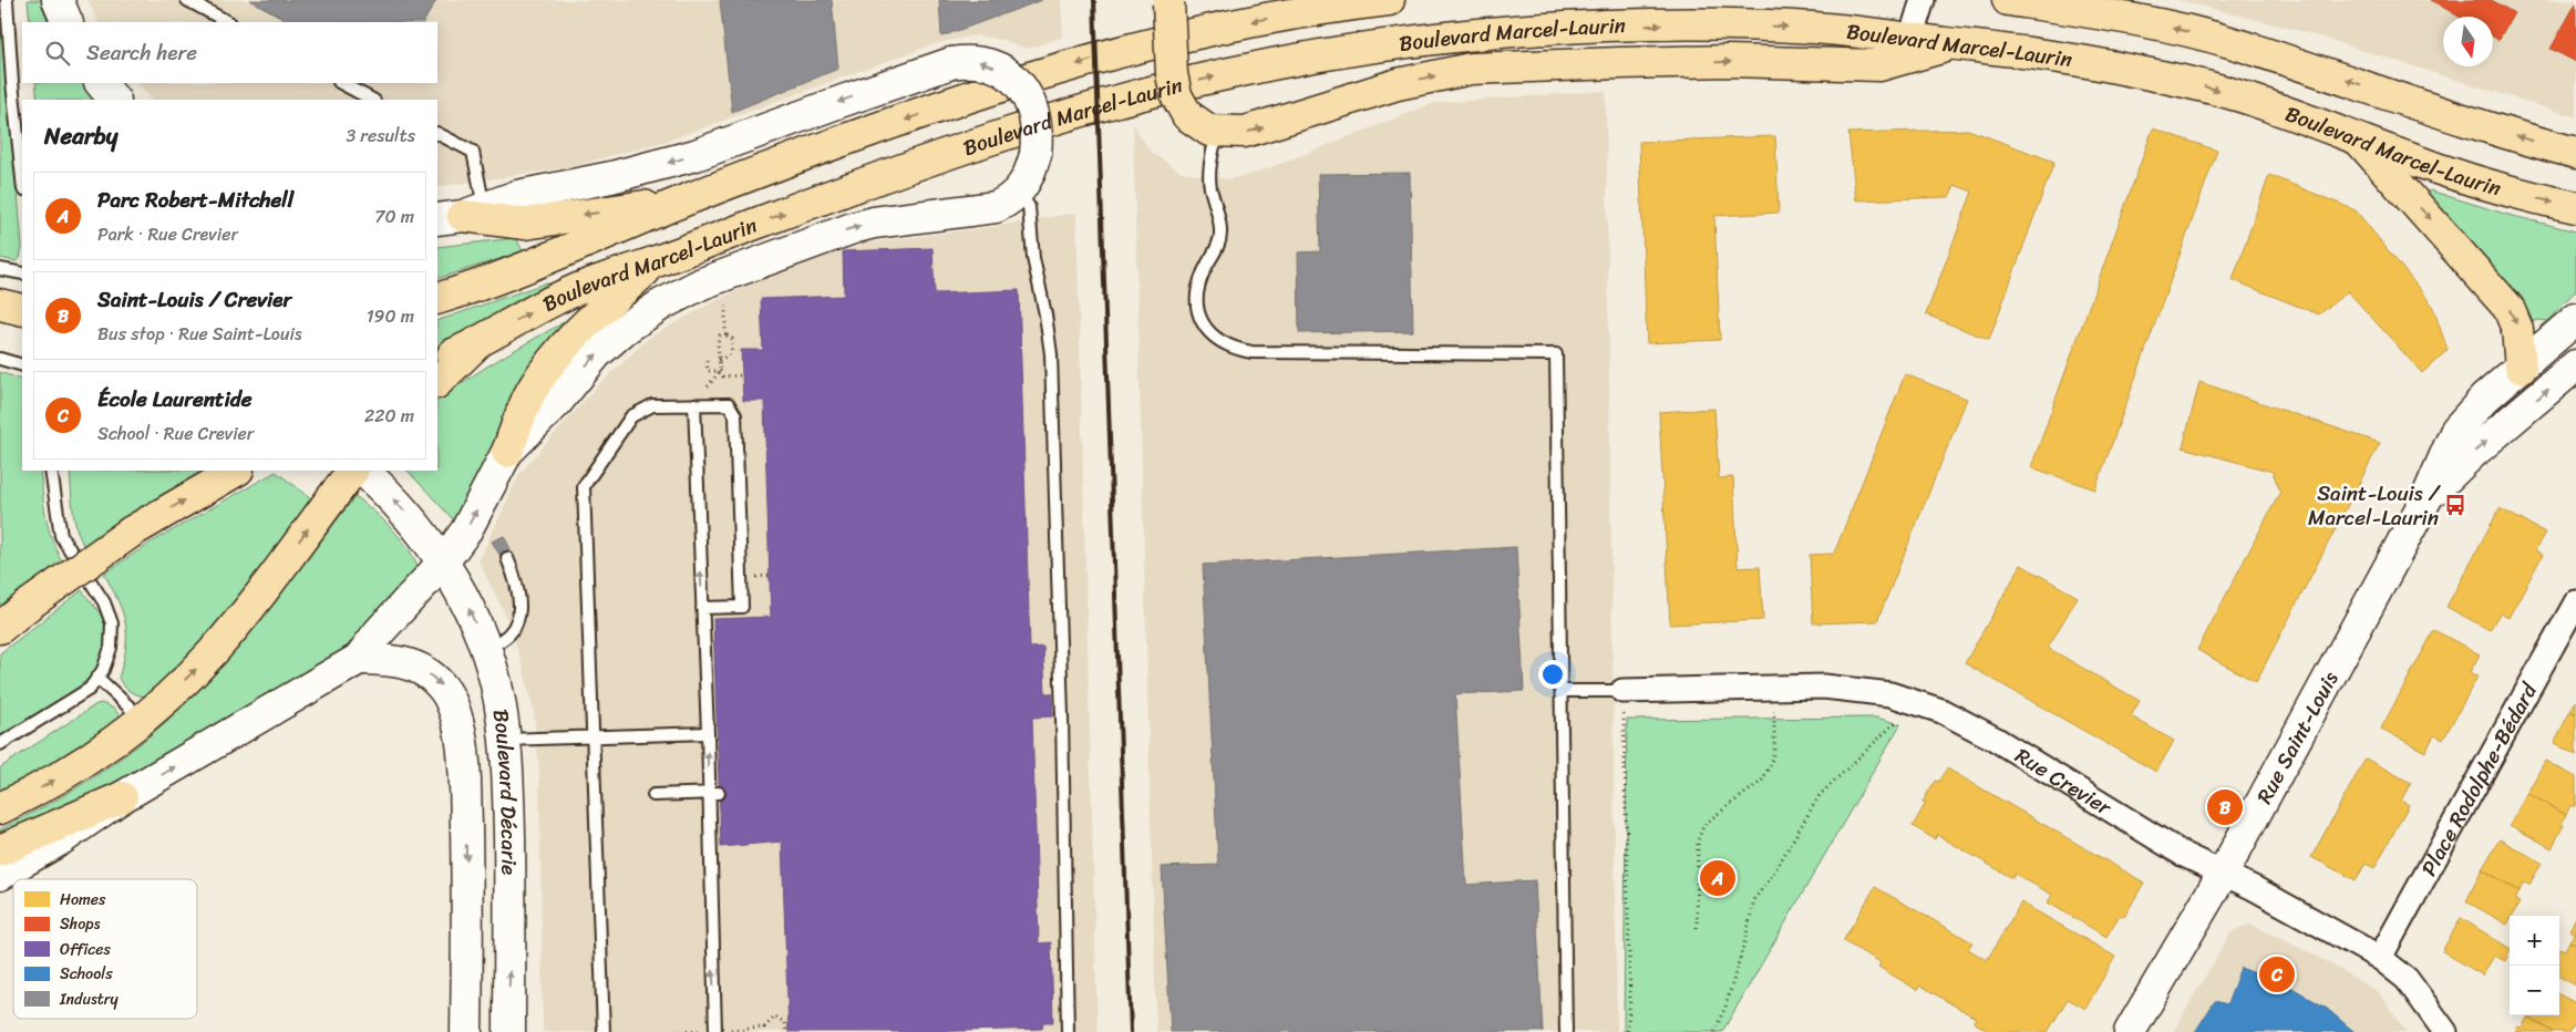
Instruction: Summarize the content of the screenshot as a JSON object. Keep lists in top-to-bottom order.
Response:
{
  "streets": {
    "main road": ["Boulevard Marcel-Laurin"],
    "street": [
      "Rue Saint-Louis",
      "Rue Crevier",
      "Place Rodolphe-Bédard",
      "Boulevard Décarie"
    ]
  },
  "crossings": [
    ["Rue Saint-Louis", "Rue Crevier"],
    ["Rue Crevier", "Place Rodolphe-Bédard"]
  ],
  "places": {
    "bus stop": ["Saint-Louis / Marcel-Laurin"]
  },
  "legend": [
    "Homes",
    "Shops",
    "Offices",
    "Schools",
    "Industry"
  ],
  "north": "bottom",
  "page": {
    "search": "Search here",
    "heading": ["Nearby", "3 results"],
    "list": [
      {
        "mark": "A",
        "name": "Parc Robert-Mitchell",
        "note": "Park · Rue Crevier",
        "value": "70 m"
      },
      {
        "mark": "B",
        "name": "Saint-Louis / Crevier",
        "note": "Bus stop · Rue Saint-Louis",
        "value": "190 m"
      },
      {
        "mark": "C",
        "name": "École Laurentide",
        "note": "School · Rue Crevier",
        "value": "220 m"
      }
    ],
    "pins": ["B", "A", "C"],
    "map_buttons": ["+", "−"]
  }
}
